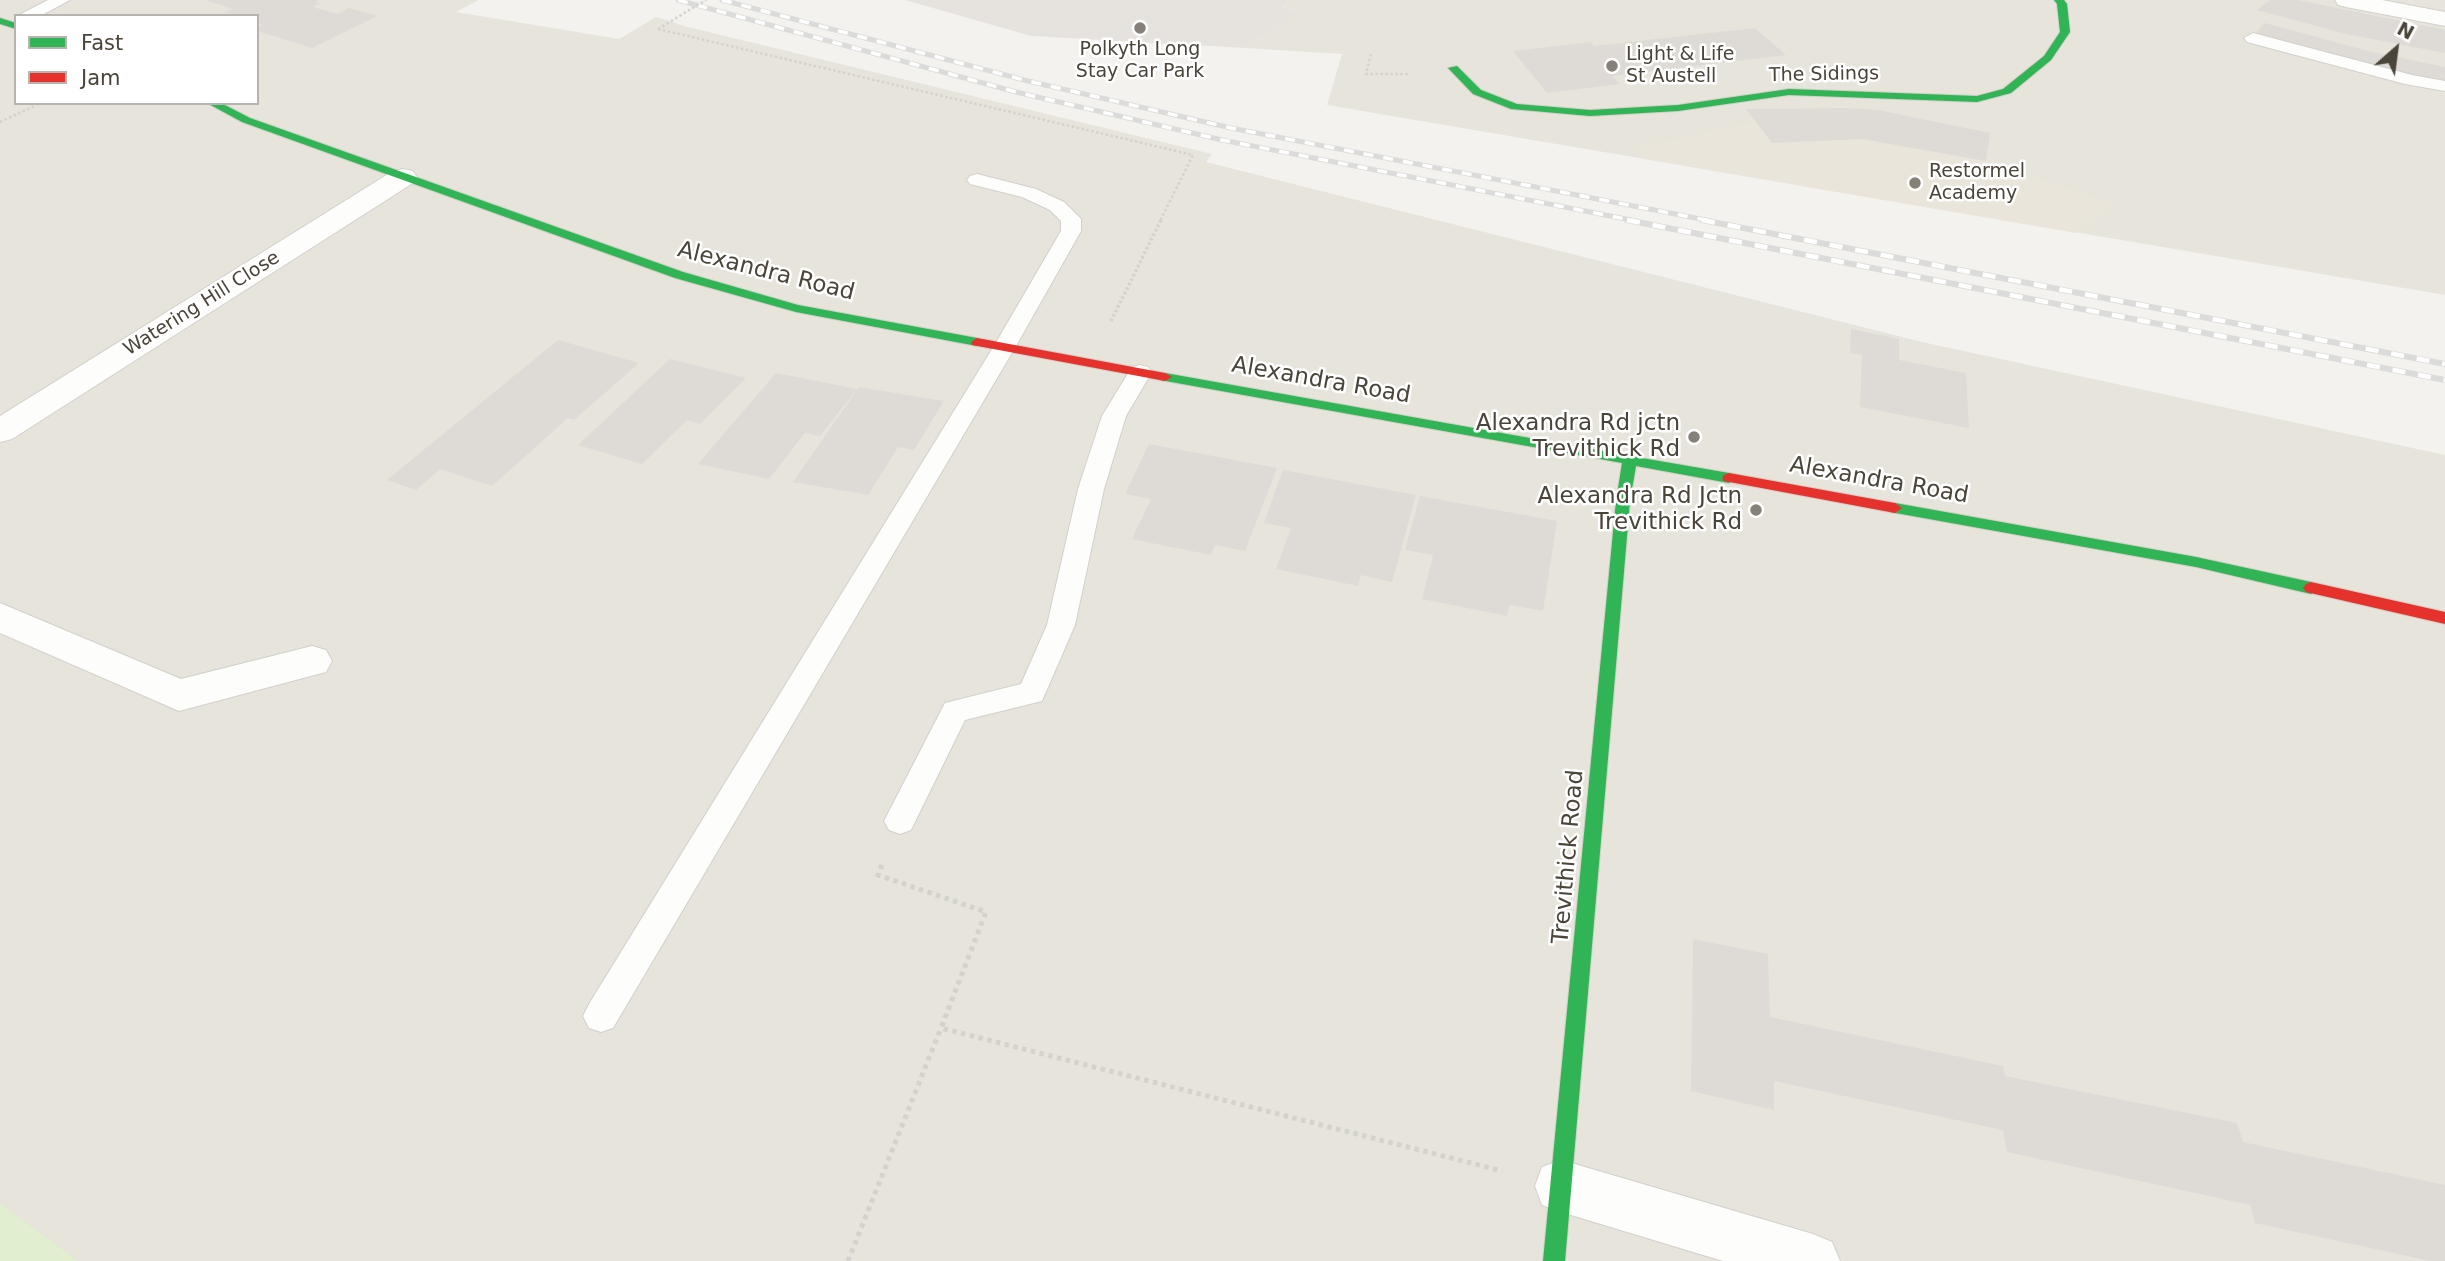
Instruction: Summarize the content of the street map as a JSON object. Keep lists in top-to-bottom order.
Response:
{
  "streets": {
    "street": [
      "The Sidings",
      "Alexandra Road",
      "Watering Hill Close",
      "Trevithick Road"
    ]
  },
  "crossings": [
    ["Alexandra Road", "Watering Hill Close"],
    ["Alexandra Road", "Trevithick Road"]
  ],
  "places": [
    "Polkyth Long Stay Car Park",
    "Light & Life St Austell",
    "Restormel Academy",
    "Alexandra Rd jctn Trevithick Rd",
    "Alexandra Rd Jctn Trevithick Rd"
  ],
  "legend": ["Fast", "Jam"],
  "north": "top right"
}
